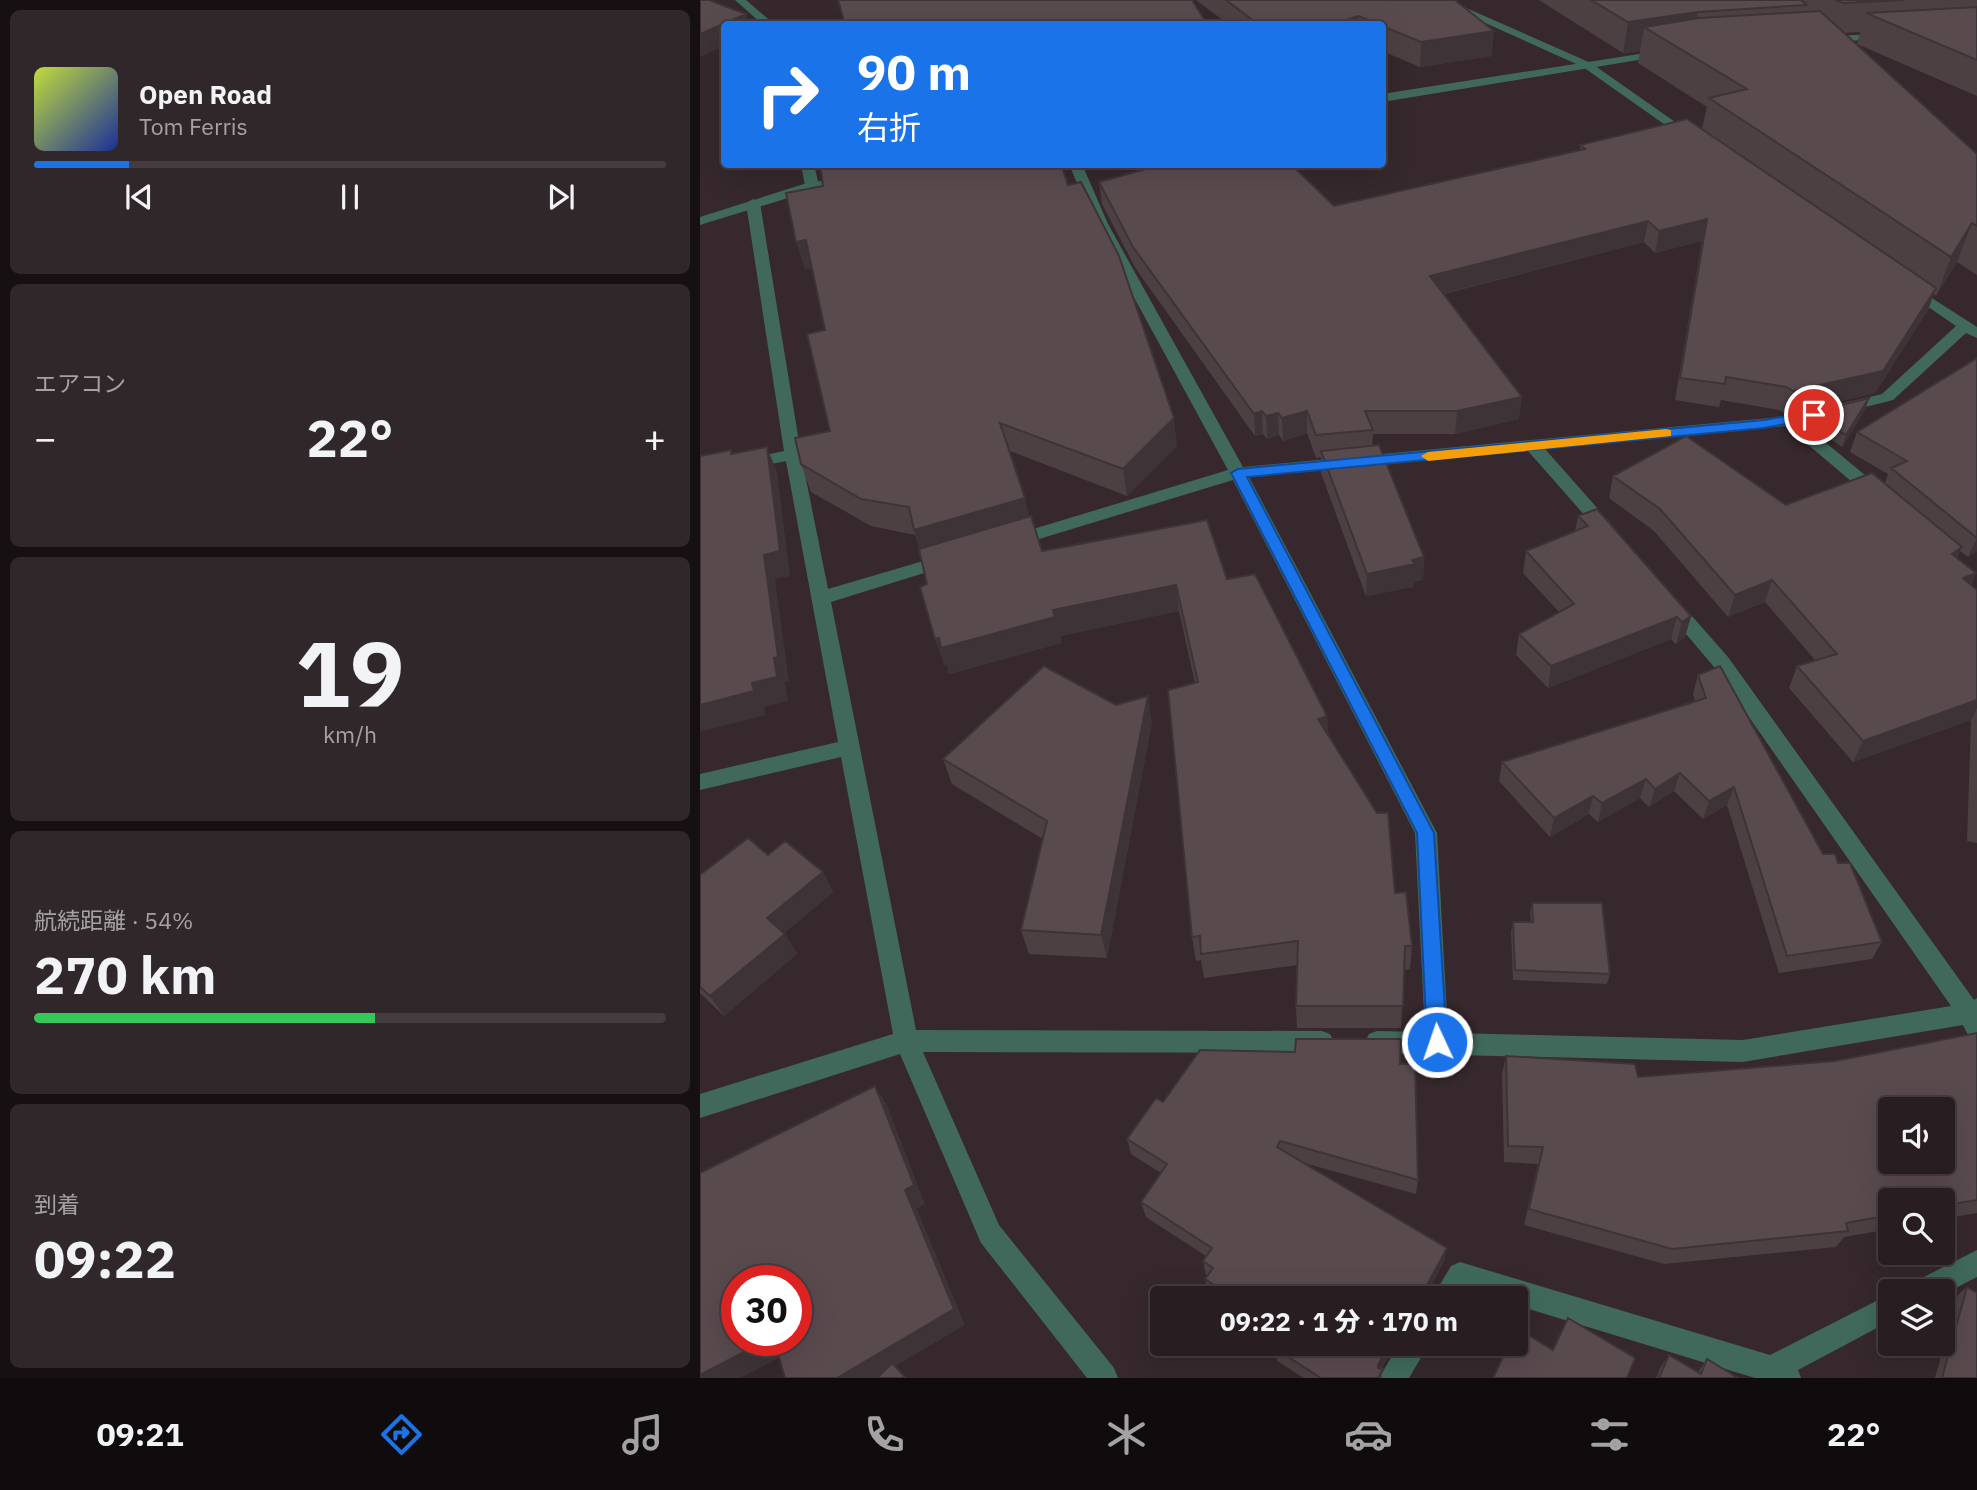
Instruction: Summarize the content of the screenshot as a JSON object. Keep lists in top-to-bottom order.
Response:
{
  "page": {
    "turn": ["90 m", "右折"],
    "song": ["Open Road", "Tom Ferris"],
    "tile": [
      "エアコン",
      ["19", "km/h"],
      ["航続距離 · 54%", "270 km"],
      ["到着", "09:22"]
    ],
    "heat": ["−", "22°", "+"],
    "limit": "30",
    "trip": "09:22 · 1 分 · 170 m",
    "tabs": ["09:21", "22°"]
  }
}
